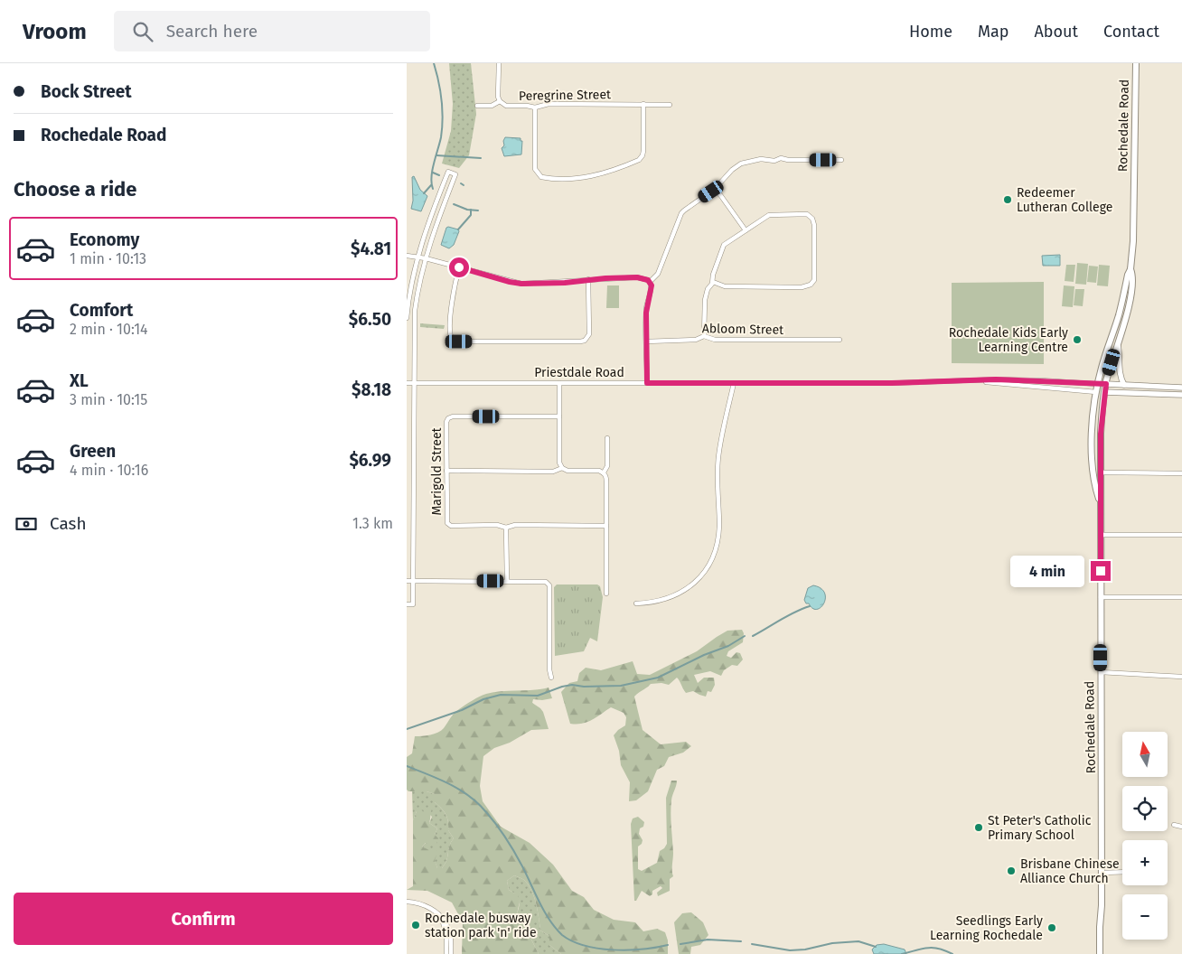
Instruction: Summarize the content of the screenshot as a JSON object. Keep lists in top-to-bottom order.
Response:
{
  "streets": {
    "main road": ["Rochedale Road", "Priestdale Road"],
    "street": ["Peregrine Street", "Abloom Street", "Marigold Street"]
  },
  "crossings": [
    ["Rochedale Road", "Priestdale Road"]
  ],
  "places": [
    "Redeemer Lutheran College",
    "Rochedale Kids Early Learning Centre",
    "St Peter's Catholic Primary School",
    "Brisbane Chinese Alliance Church",
    "Rochedale busway station park 'n' ride",
    "Seedlings Early Learning Rochedale"
  ],
  "north": "top",
  "page": {
    "header": "Vroom",
    "search": "Search here",
    "nav": [
      "Home",
      "Map",
      "About",
      "Contact"
    ],
    "banner": ["Bock Street", "Rochedale Road"],
    "heading": "Choose a ride",
    "list": [
      {
        "name": "Economy",
        "note": "1 min · 10:13",
        "value": "$4.81"
      },
      {
        "name": "Comfort",
        "note": "2 min · 10:14",
        "value": "$6.50"
      },
      {
        "name": "XL",
        "note": "3 min · 10:15",
        "value": "$8.18"
      },
      {
        "name": "Green",
        "note": "4 min · 10:16",
        "value": "$6.99"
      }
    ],
    "pay": ["Cash", "1.3 km"],
    "bubble": "4 min",
    "map_buttons": ["+", "−"],
    "buttons": "Confirm"
  }
}
